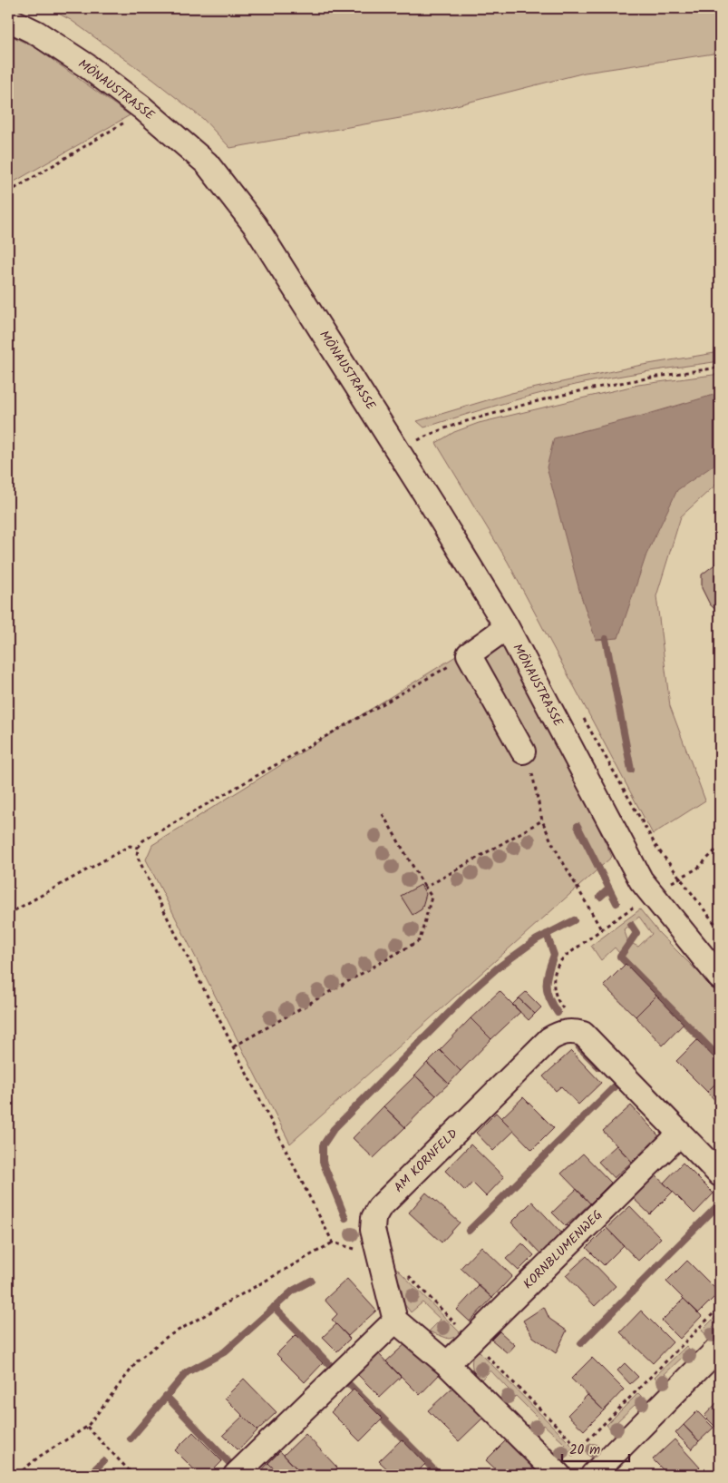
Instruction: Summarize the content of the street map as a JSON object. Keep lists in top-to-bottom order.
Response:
{
  "streets": {
    "street": ["MÖNAUSTRASSE", "AM KORNFELD", "KORNBLUMENWEG"]
  },
  "scale_bar": "20 m"
}
